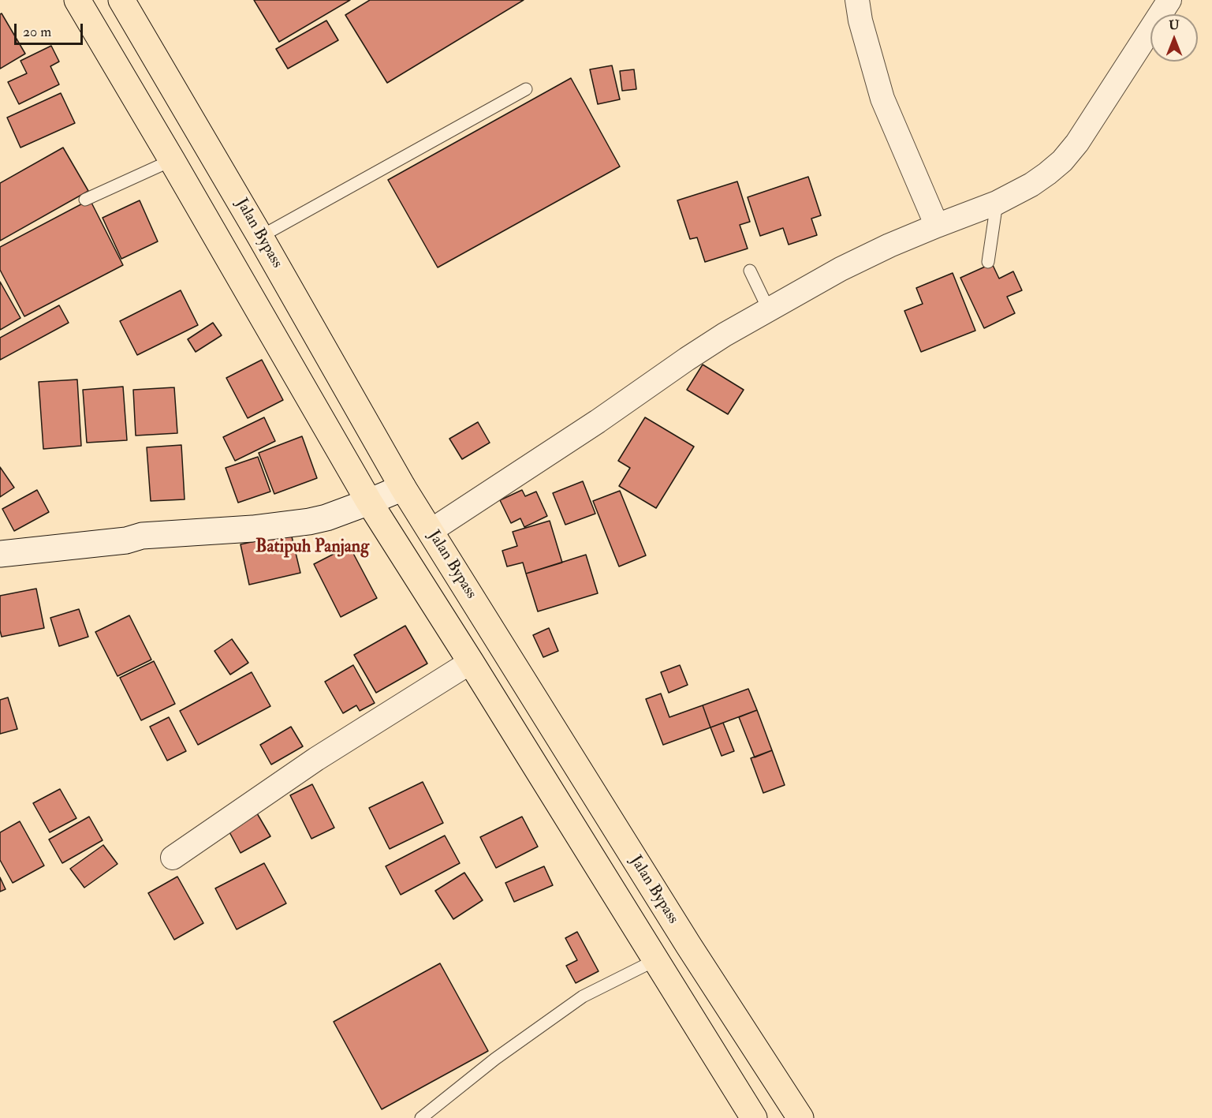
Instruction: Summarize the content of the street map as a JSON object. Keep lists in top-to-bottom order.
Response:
{
  "streets": {
    "highway": ["Jalan Bypass"]
  },
  "districts": ["Batipuh Panjang"],
  "scale_bar": "20 m",
  "north": "top"
}
